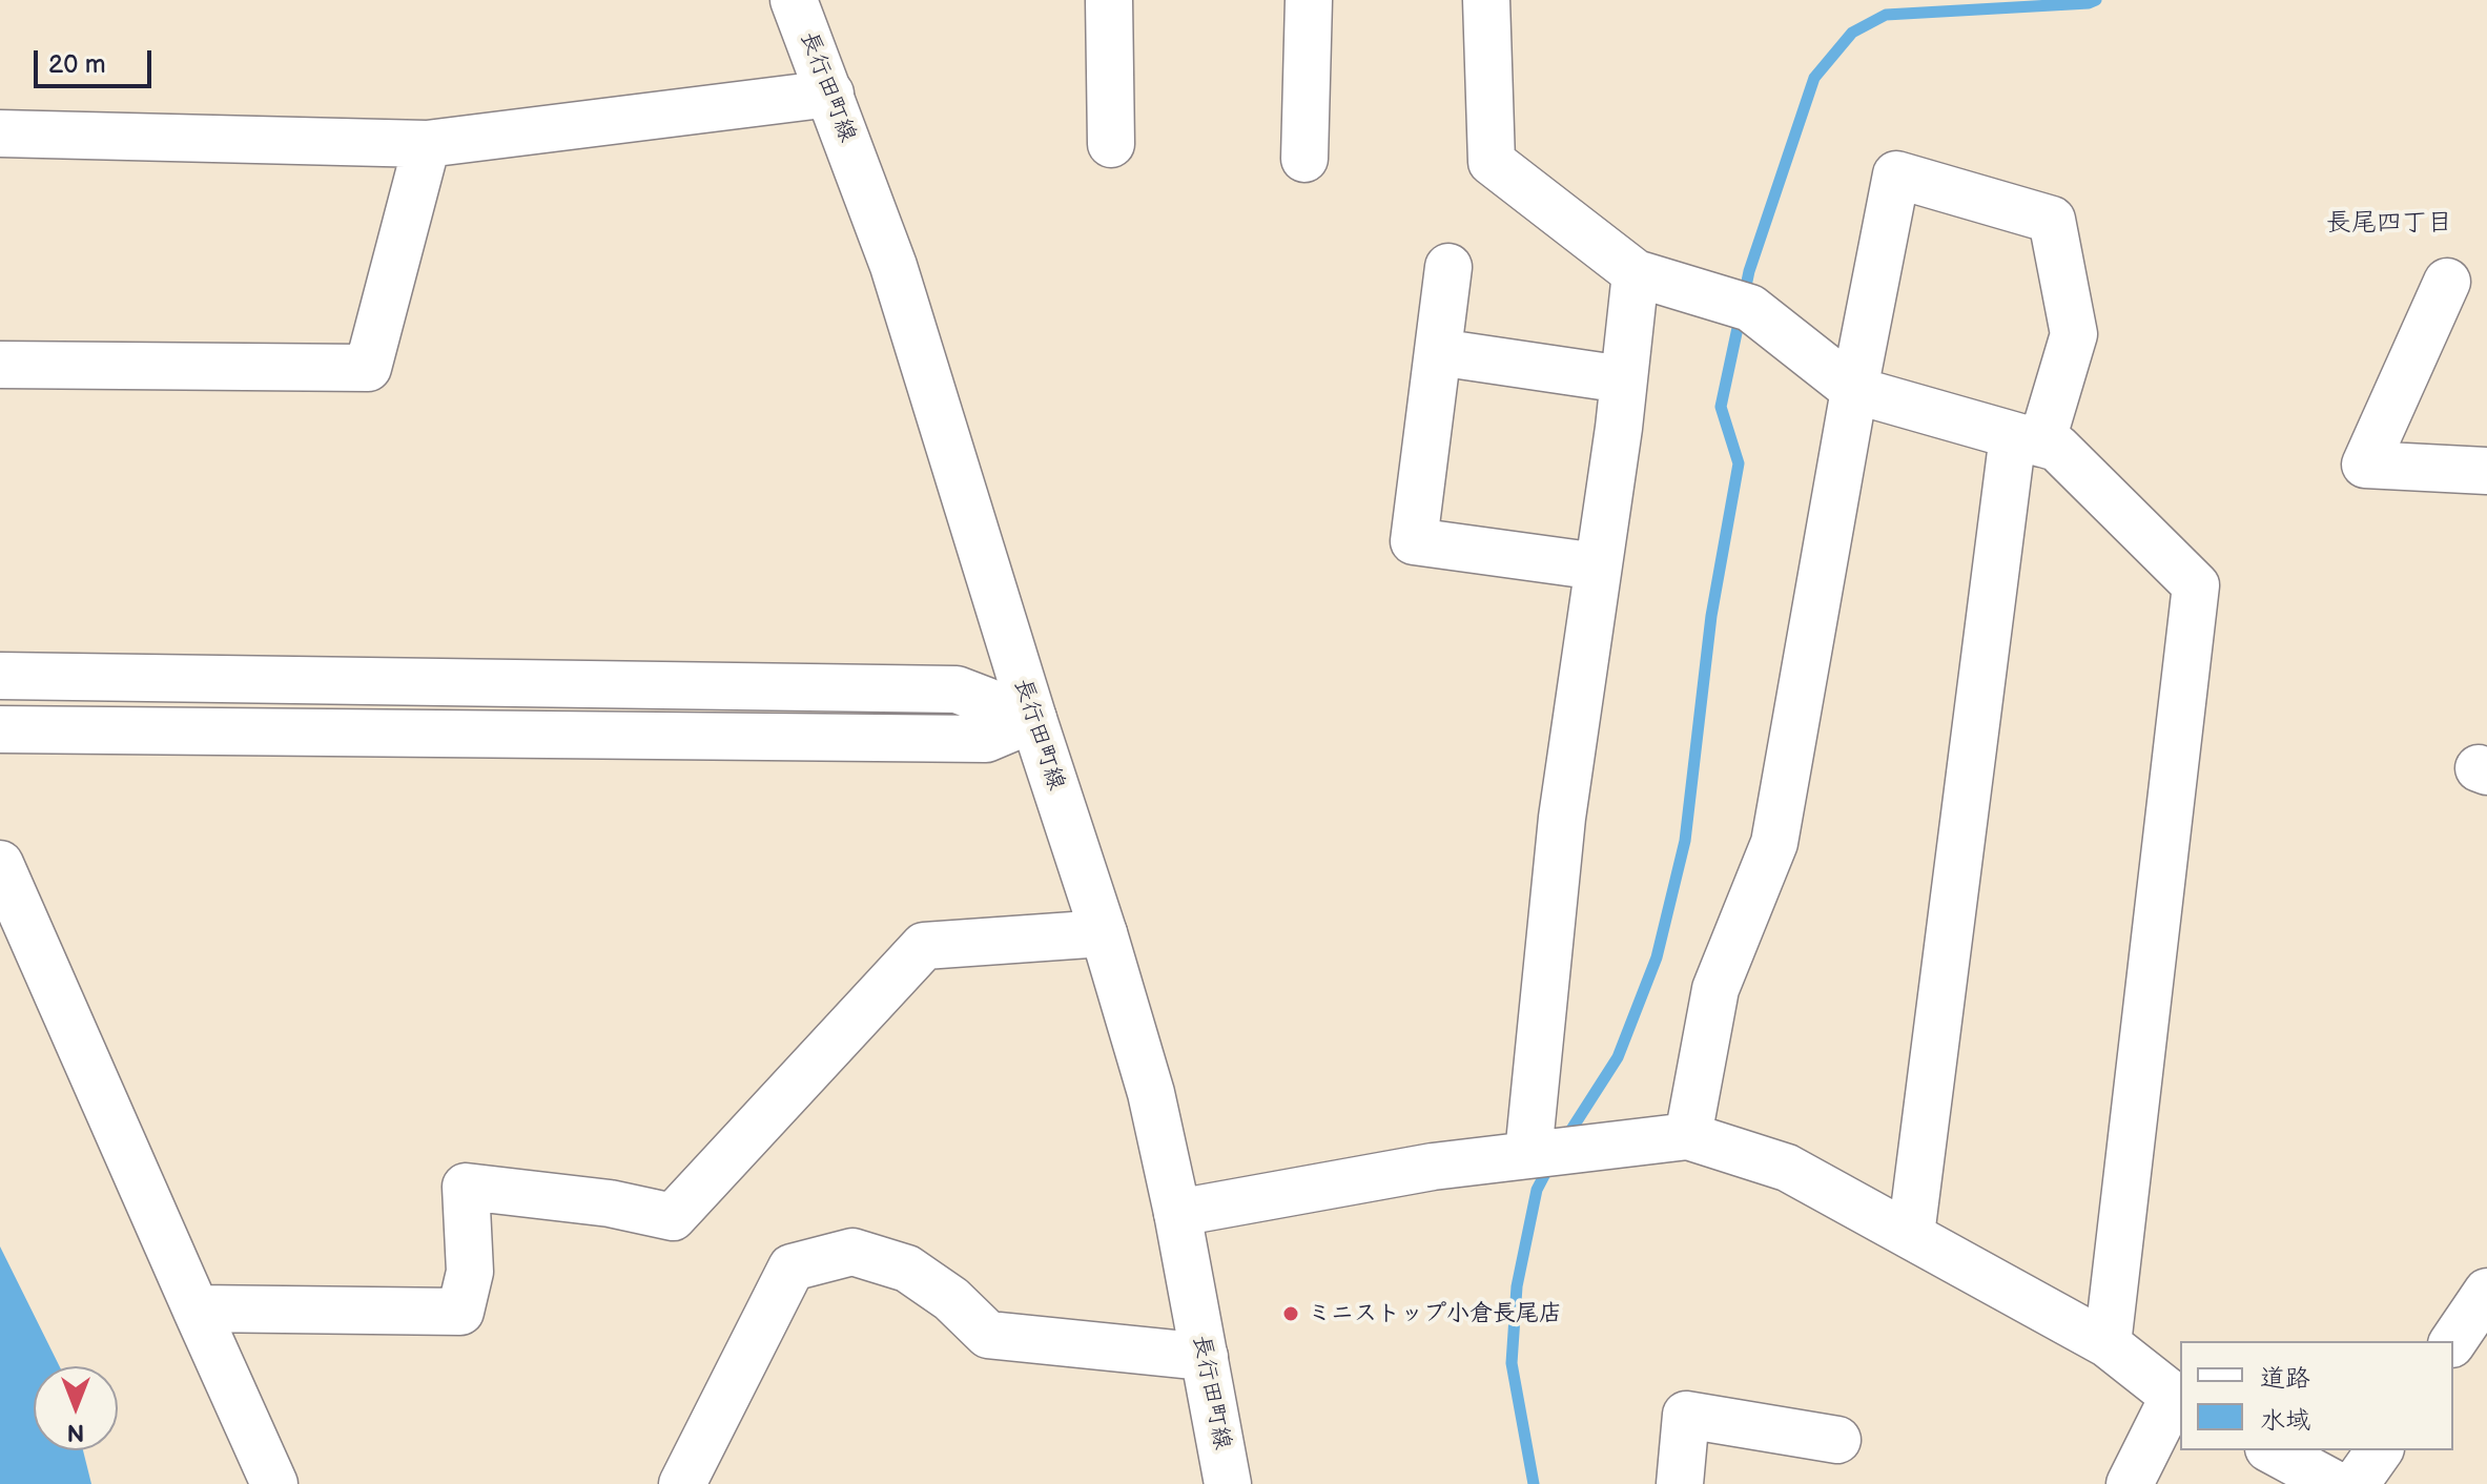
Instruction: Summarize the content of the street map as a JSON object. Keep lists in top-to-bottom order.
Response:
{
  "streets": {
    "street": ["長行田町線"]
  },
  "districts": ["長尾四丁目"],
  "places": ["ミニストップ小倉長尾店"],
  "legend": ["道路", "水域"],
  "scale_bar": "20 m",
  "north": "bottom"
}
